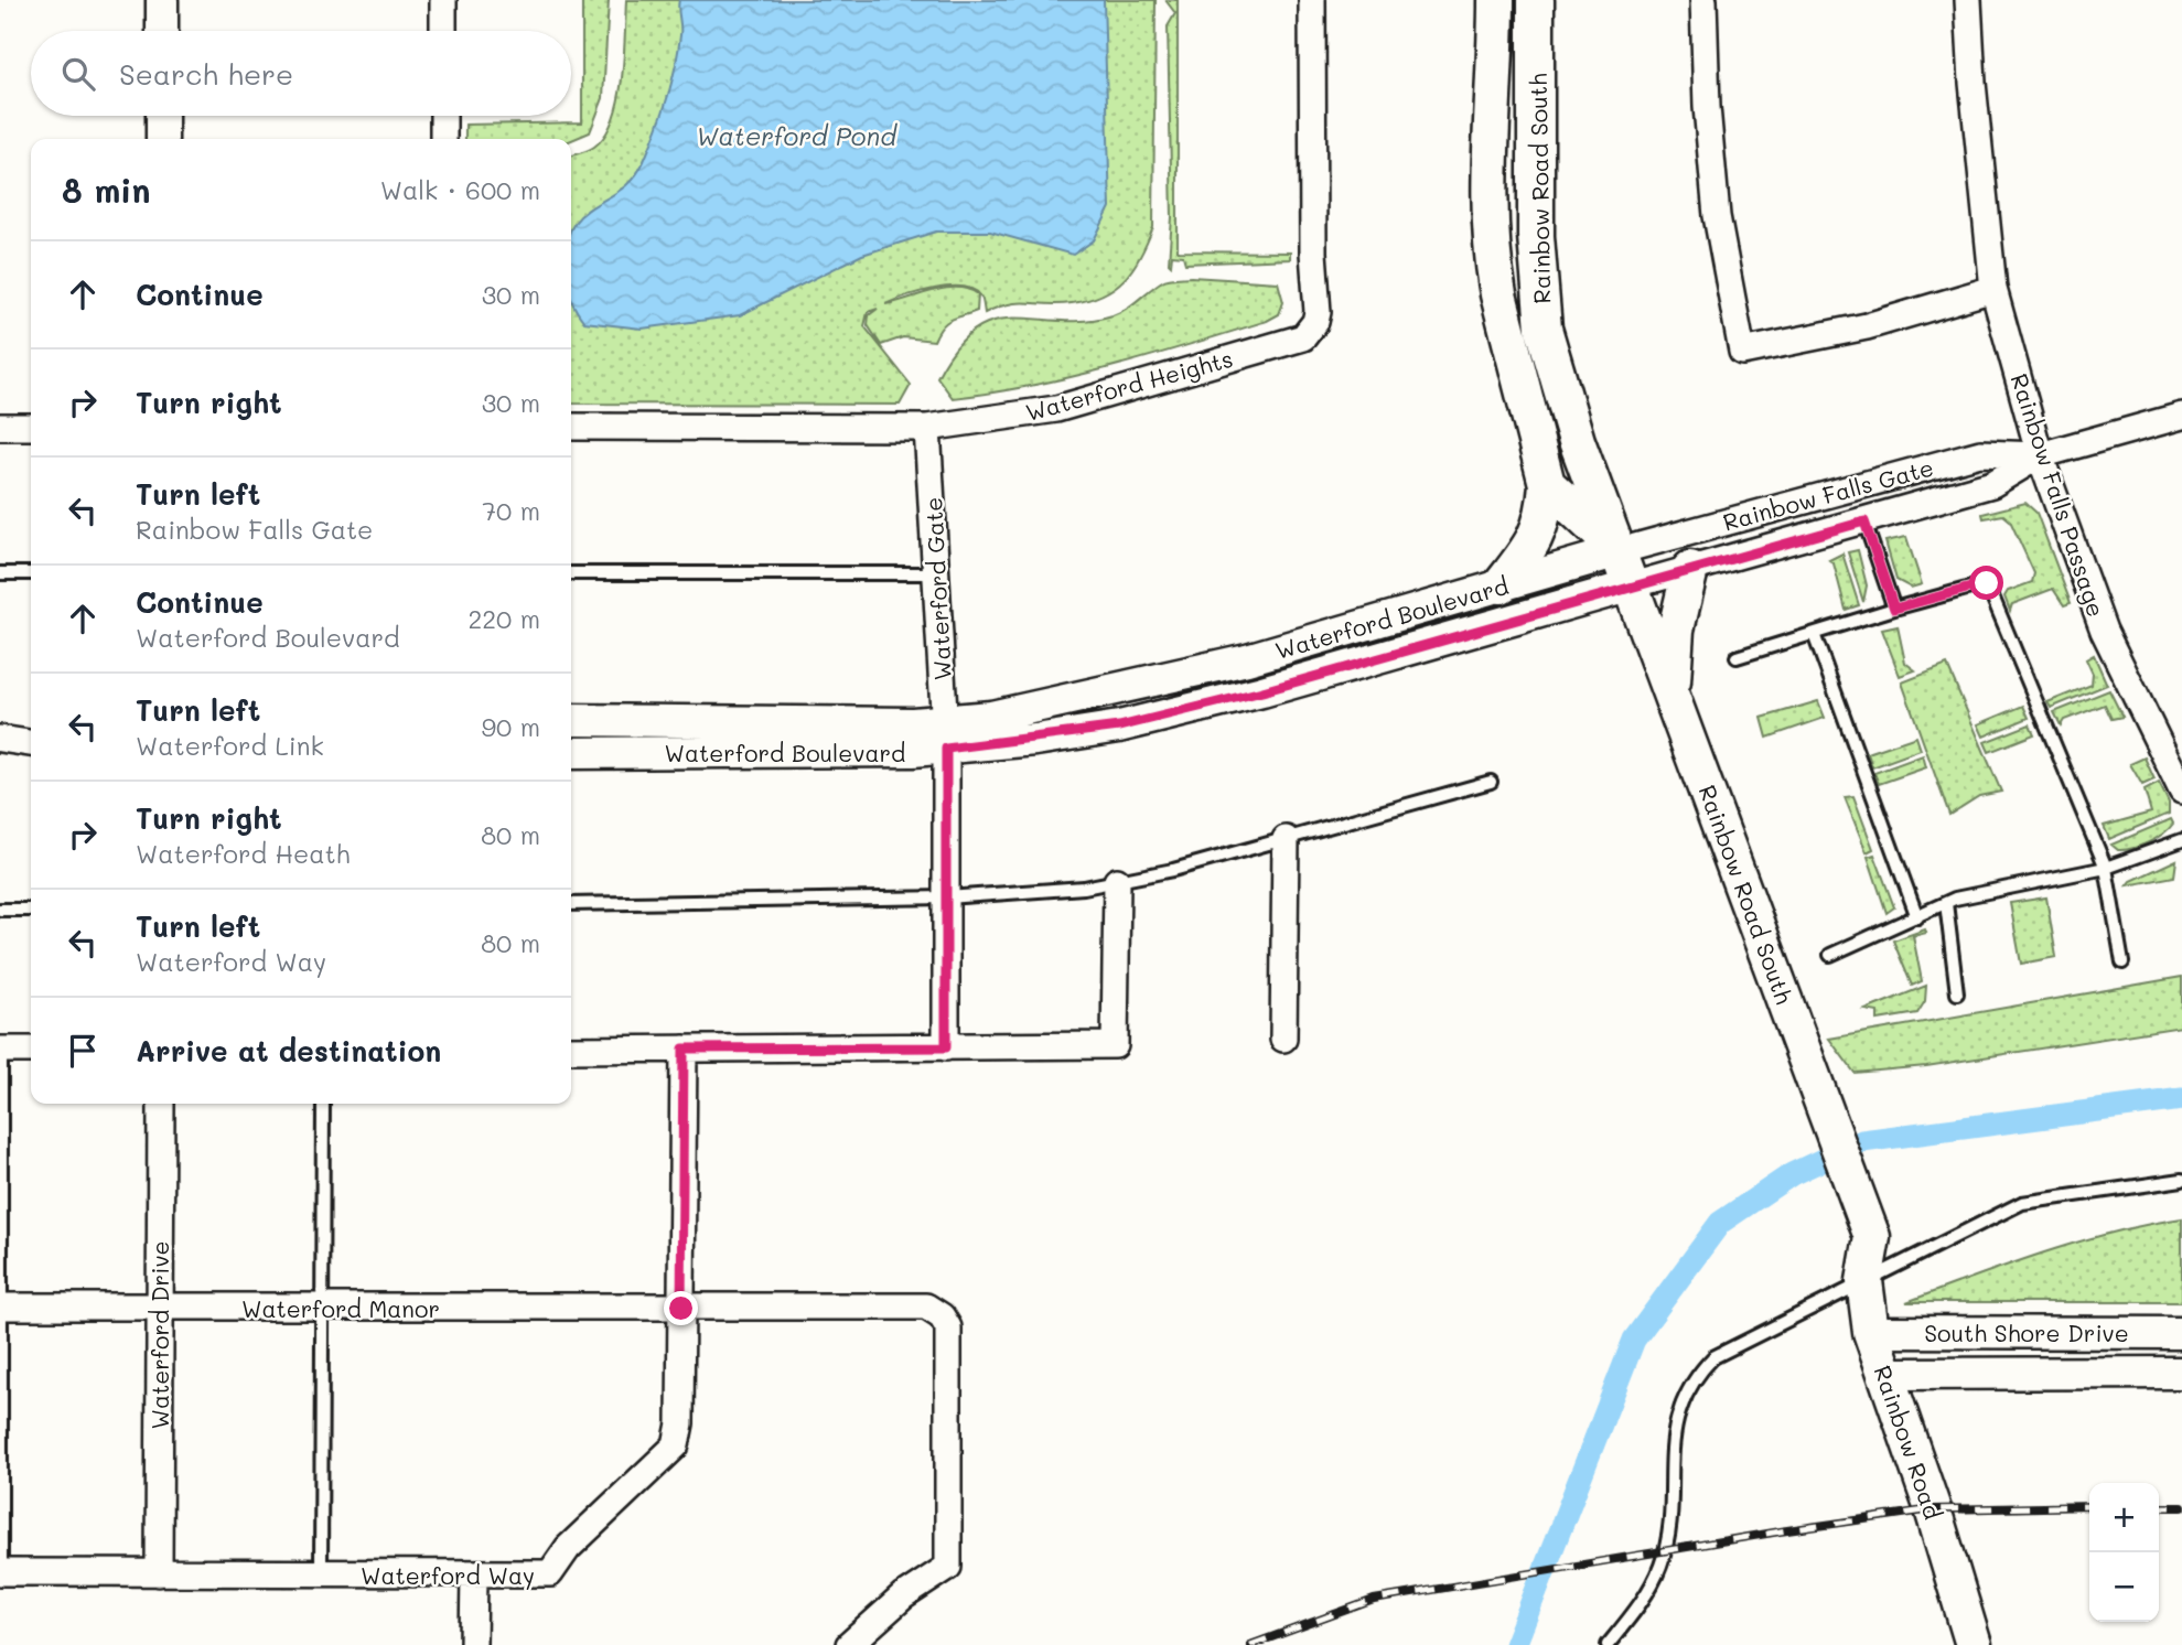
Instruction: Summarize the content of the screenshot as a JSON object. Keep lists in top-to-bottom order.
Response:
{
  "streets": {
    "main road": ["Rainbow Road South", "Rainbow Road"],
    "street": [
      "Waterford Heights",
      "Rainbow Falls Gate",
      "Rainbow Falls Passage",
      "Waterford Gate",
      "Waterford Boulevard",
      "Waterford Manor",
      "South Shore Drive",
      "Waterford Drive",
      "Waterford Way"
    ]
  },
  "crossings": [
    ["Rainbow Road South", "Rainbow Falls Gate"],
    ["Rainbow Road South", "Waterford Boulevard"],
    ["Rainbow Road South", "Rainbow Road"],
    ["Waterford Heights", "Waterford Gate"],
    ["Rainbow Falls Gate", "Rainbow Falls Passage"],
    ["Rainbow Falls Gate", "Waterford Boulevard"],
    ["Waterford Gate", "Waterford Boulevard"],
    ["Waterford Manor", "Waterford Drive"],
    ["Waterford Manor", "Waterford Way"],
    ["South Shore Drive", "Rainbow Road"],
    ["Waterford Drive", "Waterford Way"]
  ],
  "water": ["Waterford Pond"],
  "page": {
    "search": "Search here",
    "heading": ["8 min", "Walk · 600 m"],
    "list": [
      ["Continue", "30 m"],
      ["Turn right", "30 m"],
      ["Turn left", "Rainbow Falls Gate", "70 m"],
      ["Continue", "Waterford Boulevard", "220 m"],
      ["Turn left", "Waterford Link", "90 m"],
      ["Turn right", "Waterford Heath", "80 m"],
      ["Turn left", "Waterford Way", "80 m"],
      "Arrive at destination"
    ],
    "map_buttons": ["+", "−"]
  }
}
